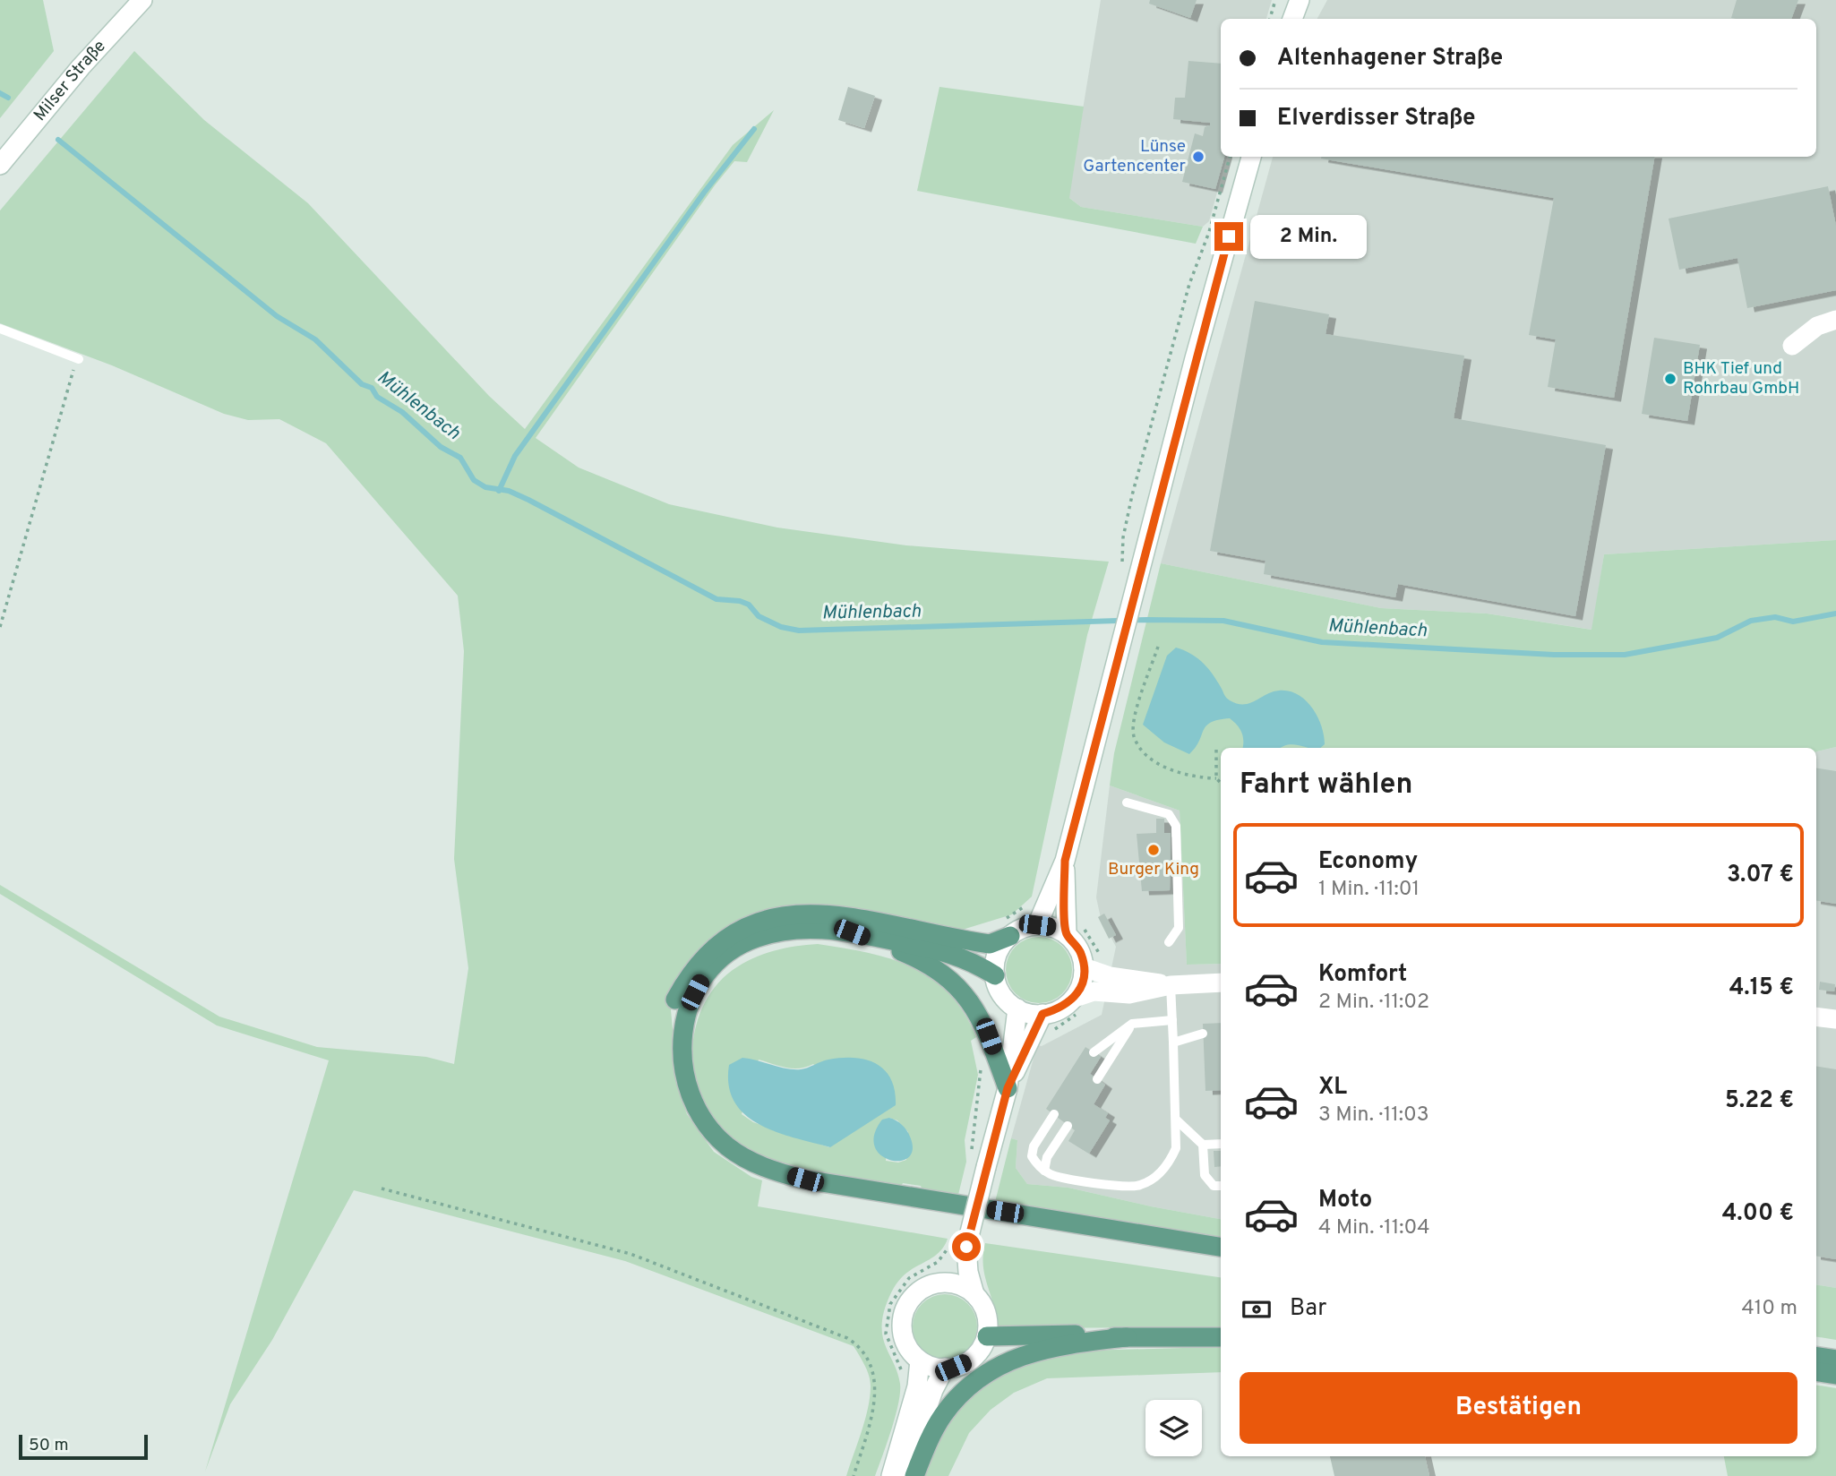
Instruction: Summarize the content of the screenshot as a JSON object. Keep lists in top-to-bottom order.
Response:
{
  "streets": {
    "main road": ["Milser Straße"]
  },
  "water": ["Mühlenbach"],
  "places": ["Lünse Gartencenter", "BHK Tief und Rohrbau GmbH", "Burger King"],
  "scale_bar": "50 m",
  "page": {
    "banner": ["Altenhagener Straße", "Elverdisser Straße"],
    "bubble": "2 Min.",
    "heading": "Fahrt wählen",
    "list": [
      {
        "name": "Economy",
        "note": "1 Min. · 11:01",
        "value": "3.07 €"
      },
      {
        "name": "Komfort",
        "note": "2 Min. · 11:02",
        "value": "4.15 €"
      },
      {
        "name": "XL",
        "note": "3 Min. · 11:03",
        "value": "5.22 €"
      },
      {
        "name": "Moto",
        "note": "4 Min. · 11:04",
        "value": "4.00 €"
      }
    ],
    "pay": ["Bar", "410 m"],
    "buttons": "Bestätigen",
    "scale": "50 m"
  }
}
